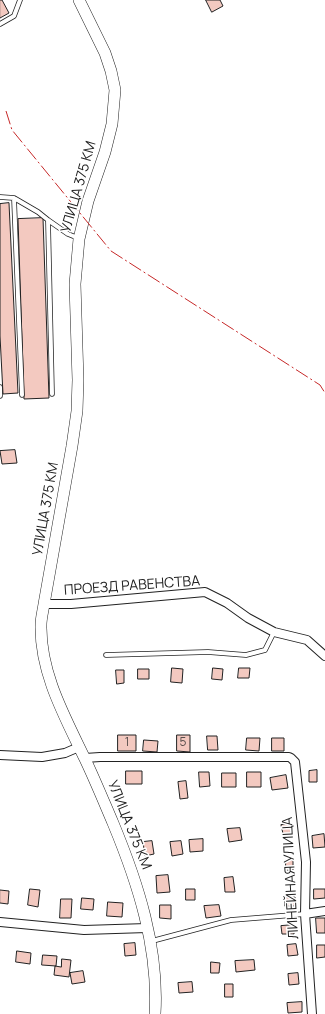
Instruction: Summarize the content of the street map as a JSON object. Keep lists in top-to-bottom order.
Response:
{
  "streets": {
    "main road": ["УЛИЦА 375 КМ"],
    "street": ["ПРОЕЗД РАВЕНСТВА", "ЛИНЕЙНАЯ УЛИЦА"]
  },
  "crossings": [
    ["УЛИЦА 375 КМ", "ПРОЕЗД РАВЕНСТВА"],
    ["УЛИЦА 375 КМ", "ЛИНЕЙНАЯ УЛИЦА"]
  ],
  "house_numbers": ["1", "5"]
}
